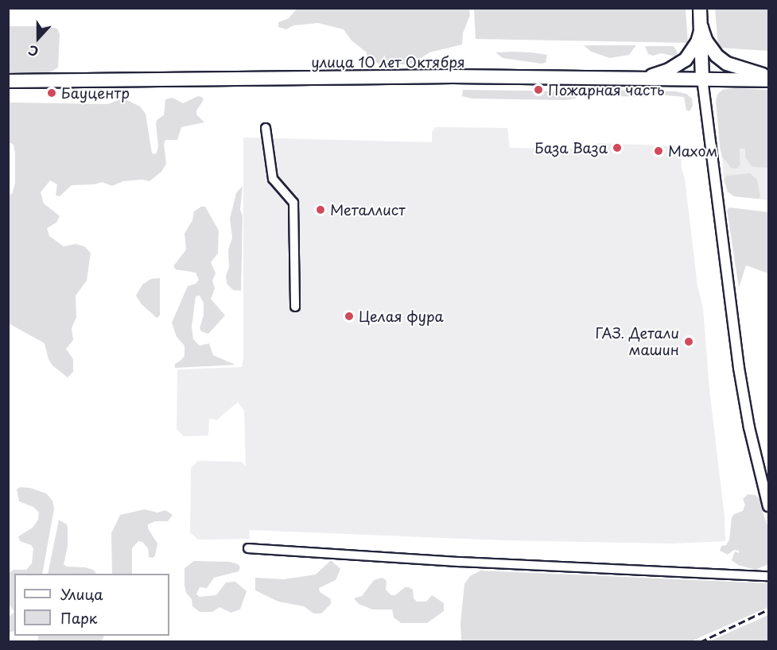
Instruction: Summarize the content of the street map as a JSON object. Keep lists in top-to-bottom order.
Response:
{
  "streets": {
    "main road": ["улица 10 лет Октября"]
  },
  "places": [
    "Пожарная часть",
    "Бауцентр",
    "База Ваза",
    "Махом",
    "Металлист",
    "Целая фура",
    "ГАЗ. Детали машин"
  ],
  "legend": ["Улица", "Парк"],
  "north": "bottom"
}
